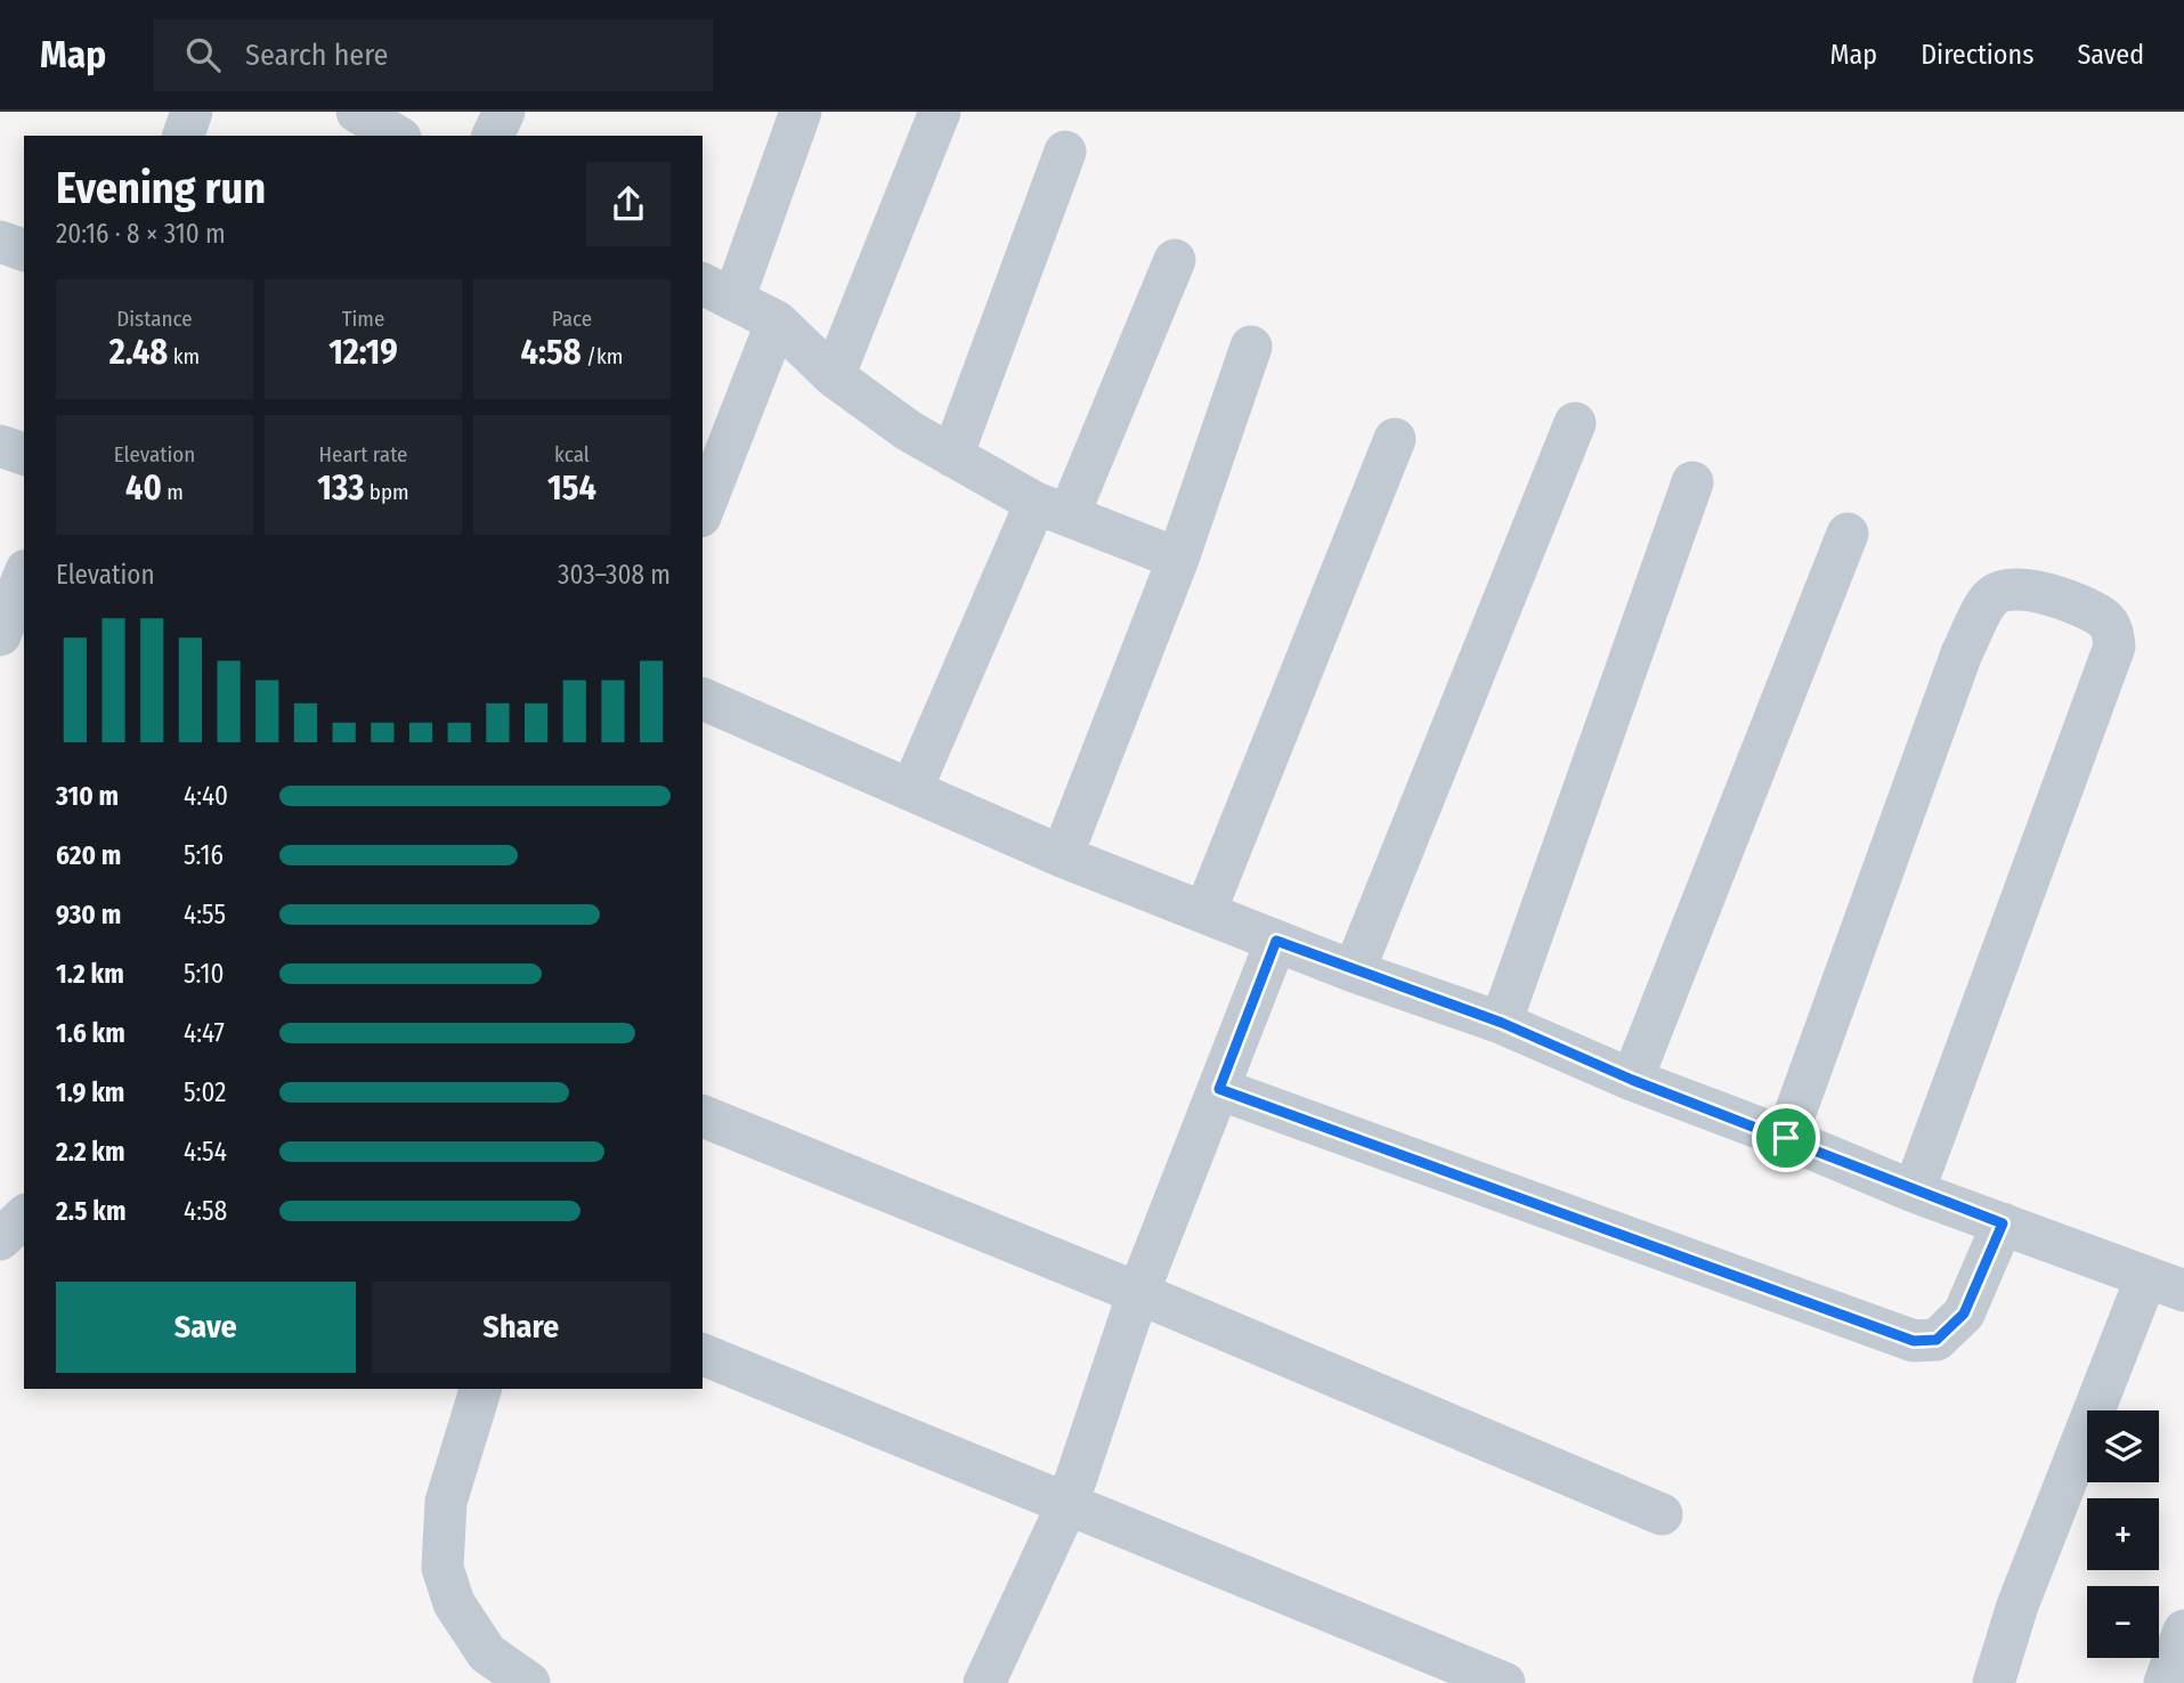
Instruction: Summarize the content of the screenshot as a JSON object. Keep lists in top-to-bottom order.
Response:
{
  "page": {
    "header": "Map",
    "search": "Search here",
    "nav": ["Map", "Directions", "Saved"],
    "heading": ["Evening run", "20:16 · 8 × 310 m"],
    "stats": [
      ["Distance", "2.48 km"],
      ["Time", "12:19"],
      ["Pace", "4:58 /km"],
      ["Elevation", "40 m"],
      ["Heart rate", "133 bpm"],
      ["kcal", "154"]
    ],
    "chart": ["Elevation", "303–308 m"],
    "list": [
      {
        "name": "310 m",
        "note": "4:40"
      },
      {
        "name": "620 m",
        "note": "5:16"
      },
      {
        "name": "930 m",
        "note": "4:55"
      },
      {
        "name": "1.2 km",
        "note": "5:10"
      },
      {
        "name": "1.6 km",
        "note": "4:47"
      },
      {
        "name": "1.9 km",
        "note": "5:02"
      },
      {
        "name": "2.2 km",
        "note": "4:54"
      },
      {
        "name": "2.5 km",
        "note": "4:58"
      }
    ],
    "buttons": ["Save", "Share"],
    "map_buttons": ["+", "−"]
  }
}
